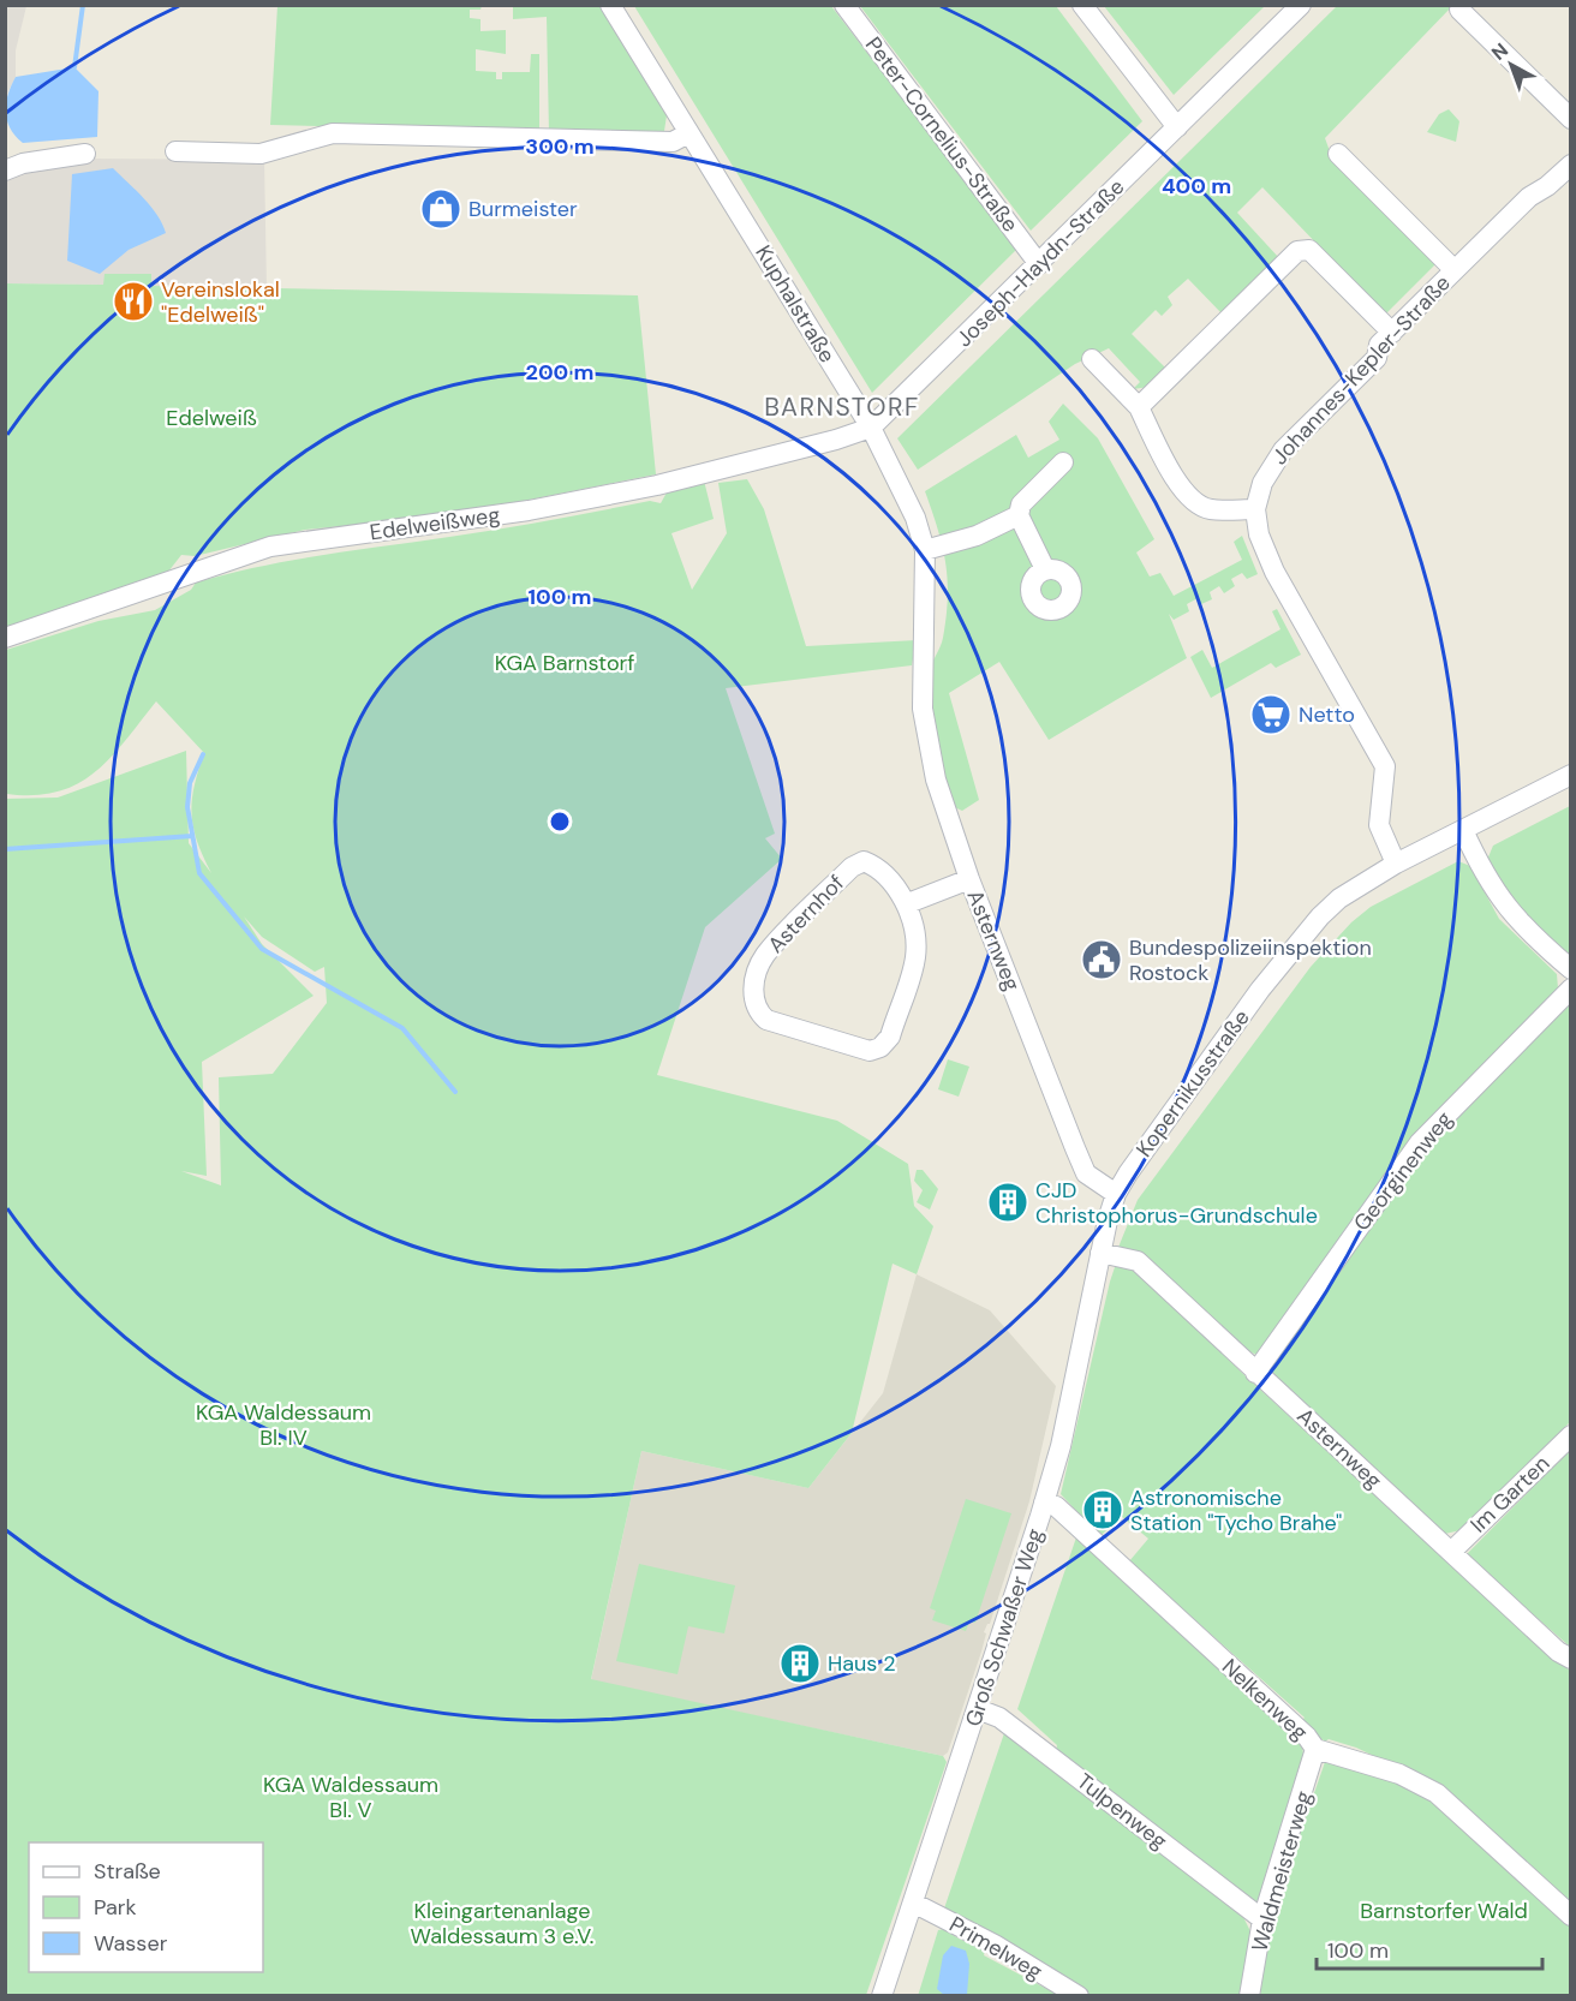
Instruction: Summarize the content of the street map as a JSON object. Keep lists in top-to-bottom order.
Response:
{
  "streets": {
    "street": [
      "Peter-Cornelius-Straße",
      "Joseph-Haydn-Straße",
      "Kuphalstraße",
      "Johannes-Kepler-Straße",
      "Edelweißweg",
      "Asternhof",
      "Asternweg",
      "Kopernikusstraße",
      "Georginenweg",
      "Im Garten",
      "Groß Schwaßer Weg",
      "Nelkenweg",
      "Tulpenweg",
      "Waldmeisterweg",
      "Primelweg"
    ]
  },
  "crossings": [
    ["Peter-Cornelius-Straße", "Joseph-Haydn-Straße"],
    ["Joseph-Haydn-Straße", "Kuphalstraße"],
    ["Joseph-Haydn-Straße", "Edelweißweg"],
    ["Kuphalstraße", "Edelweißweg"],
    ["Kuphalstraße", "Asternweg"],
    ["Asternweg", "Kopernikusstraße"],
    ["Asternweg", "Georginenweg"],
    ["Asternweg", "Im Garten"],
    ["Asternweg", "Groß Schwaßer Weg"],
    ["Kopernikusstraße", "Groß Schwaßer Weg"],
    ["Groß Schwaßer Weg", "Nelkenweg"],
    ["Groß Schwaßer Weg", "Tulpenweg"],
    ["Groß Schwaßer Weg", "Primelweg"],
    ["Nelkenweg", "Waldmeisterweg"],
    ["Tulpenweg", "Waldmeisterweg"]
  ],
  "districts": ["BARNSTORF"],
  "parks": [
    "Edelweiß",
    "KGA Barnstorf",
    "KGA Waldessaum Bl. IV",
    "KGA Waldessaum Bl. V",
    "Kleingartenanlage Waldessaum 3 e.V.",
    "Barnstorfer Wald"
  ],
  "places": {
    "shop": ["Burmeister"],
    "restaurant": ["Vereinslokal \"Edelweiß\""],
    "supermarket": ["Netto"],
    "public building": ["Bundespolizeiinspektion Rostock"],
    "building": ["CJD Christophorus-Grundschule", "Astronomische Station \"Tycho Brahe\"", "Haus 2"]
  },
  "legend": ["Straße", "Park", "Wasser"],
  "scale_bar": "100 m",
  "north": "top left",
  "rings": [
    "300 m",
    "400 m",
    "200 m",
    "100 m"
  ]
}
